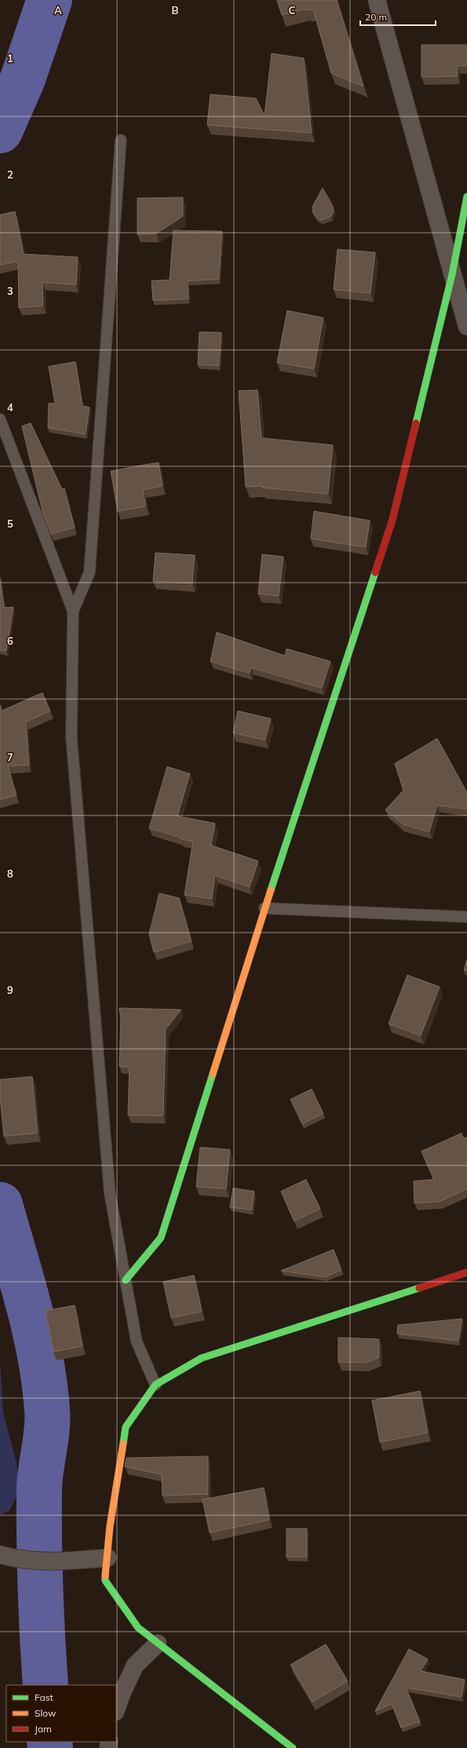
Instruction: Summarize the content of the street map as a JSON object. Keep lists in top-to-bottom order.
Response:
{
  "legend": ["Fast", "Slow", "Jam"],
  "scale_bar": "20 m",
  "grid": {
    "columns": ["A", "B", "C"],
    "rows": [
      "1",
      "2",
      "3",
      "4",
      "5",
      "6",
      "7",
      "8",
      "9"
    ]
  }
}
